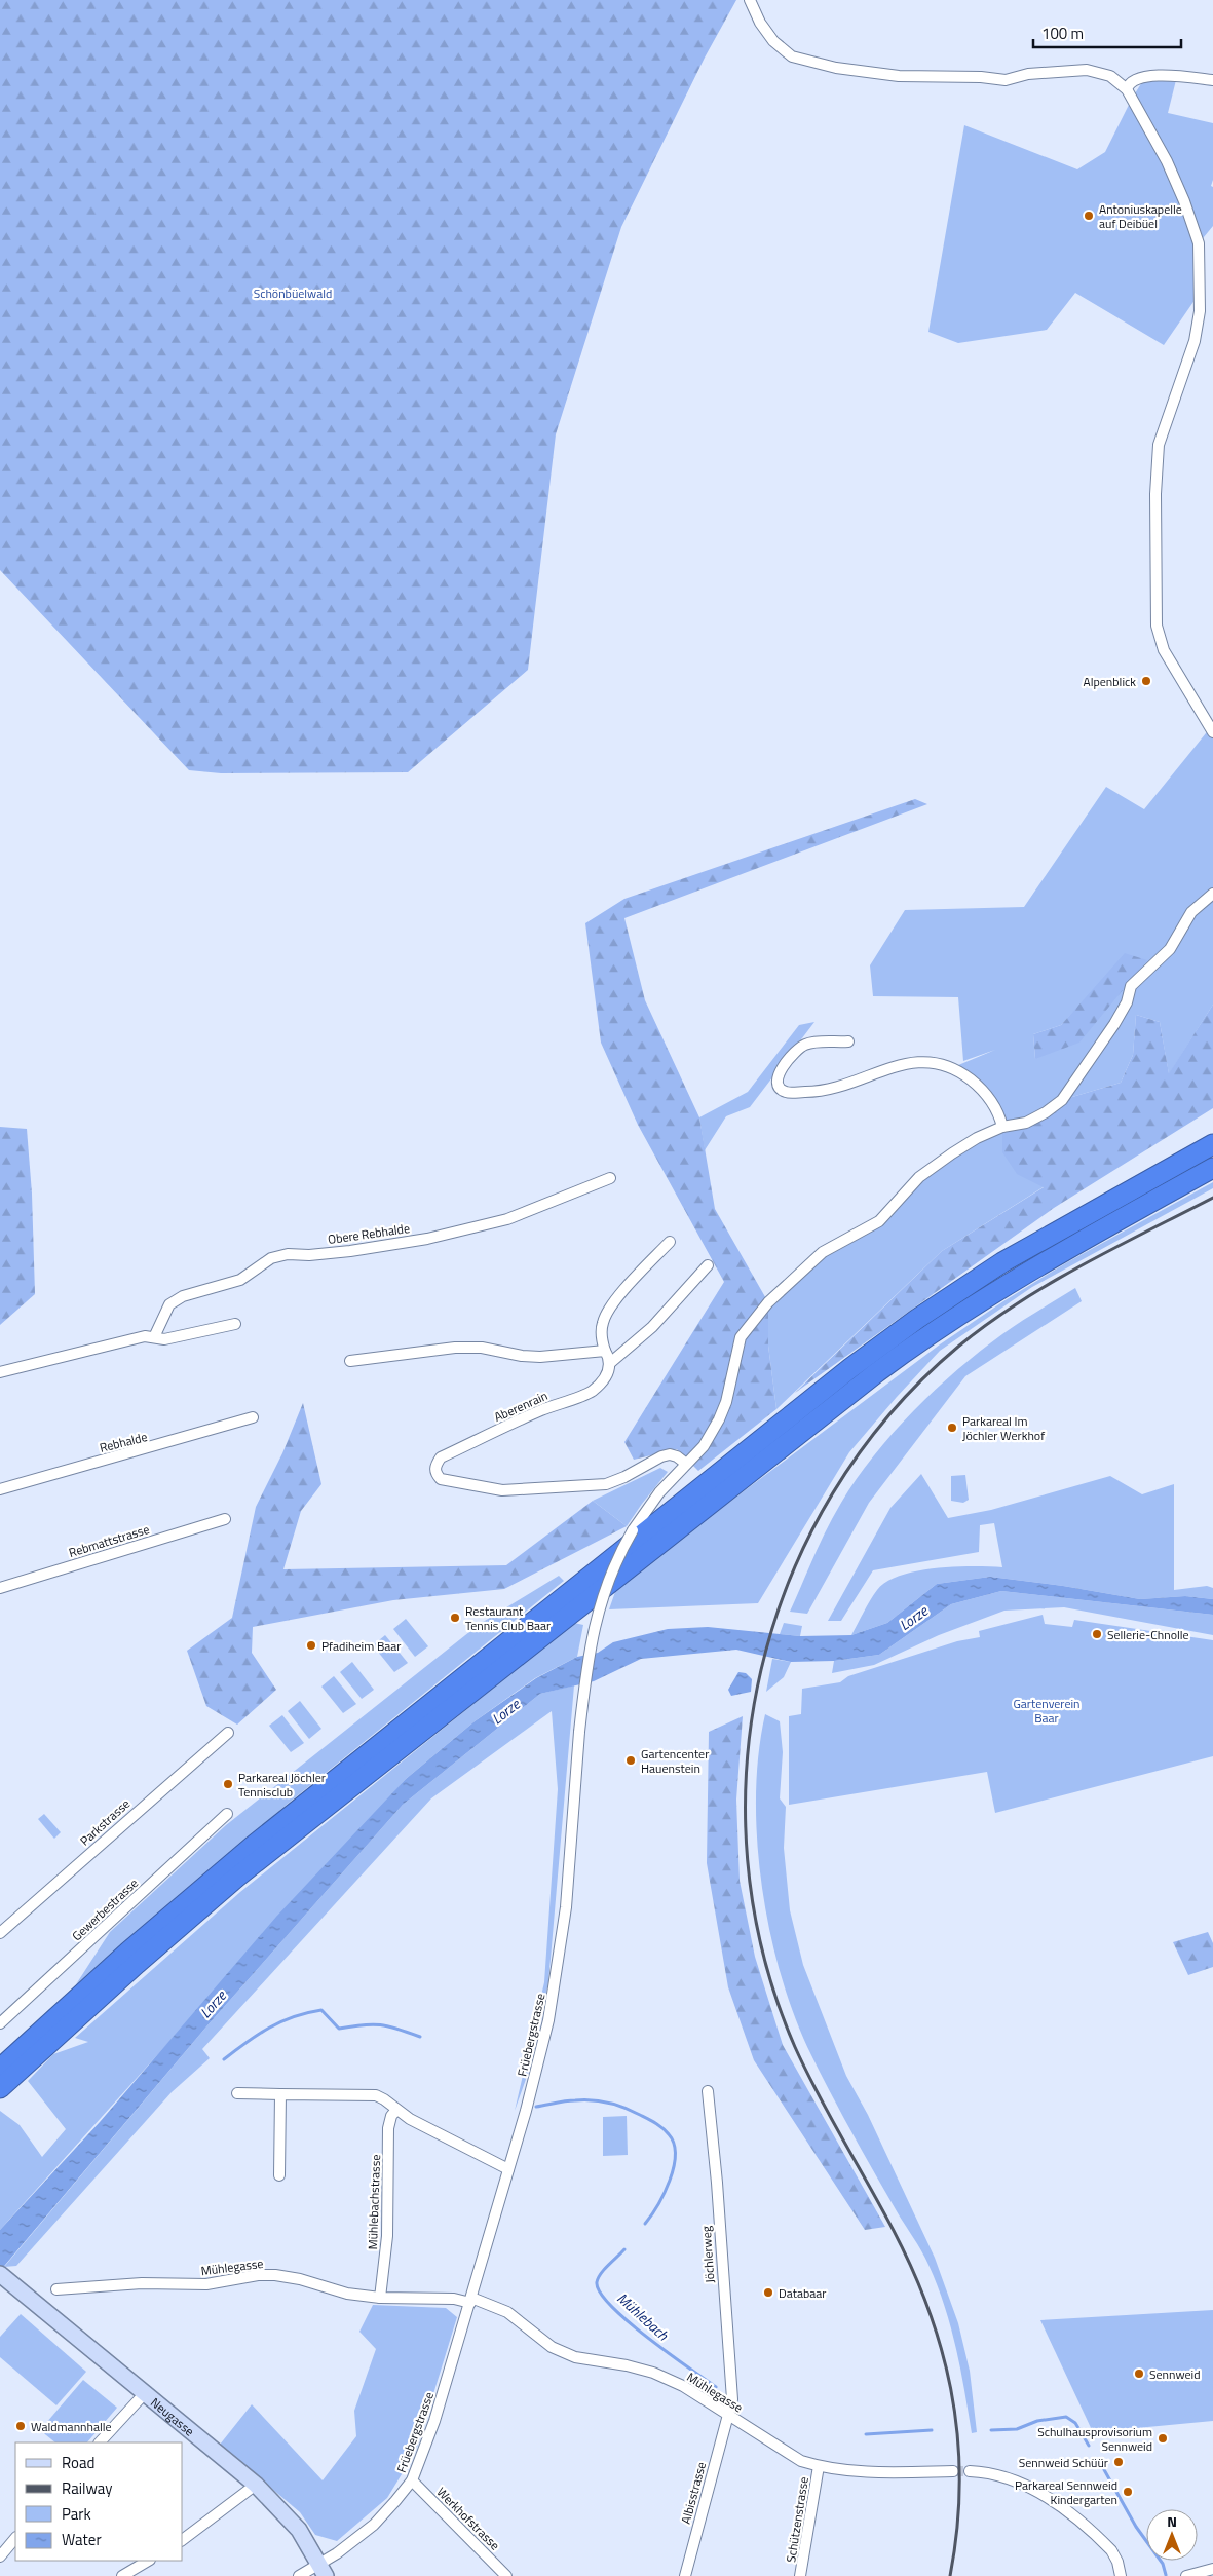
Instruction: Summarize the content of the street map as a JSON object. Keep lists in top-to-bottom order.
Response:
{
  "streets": {
    "street": [
      "Obere Rebhalde",
      "Aberenrain",
      "Rebhalde",
      "Rebmattstrasse",
      "Parkstrasse",
      "Gewerbestrasse",
      "Früebergstrasse",
      "Mühlebachstrasse",
      "Jöchlerweg",
      "Mühlegasse",
      "Neugasse",
      "Albisstrasse",
      "Werkhofstrasse",
      "Schützenstrasse"
    ]
  },
  "crossings": [
    ["Aberenrain", "Früebergstrasse"],
    ["Früebergstrasse", "Mühlegasse"],
    ["Früebergstrasse", "Neugasse"],
    ["Früebergstrasse", "Werkhofstrasse"],
    ["Mühlebachstrasse", "Mühlegasse"],
    ["Jöchlerweg", "Mühlegasse"],
    ["Jöchlerweg", "Albisstrasse"],
    ["Mühlegasse", "Albisstrasse"],
    ["Mühlegasse", "Schützenstrasse"]
  ],
  "water": ["Lorze", "Mühlebach"],
  "parks": ["Schönbüelwald", "Gartenverein Baar"],
  "places": [
    "Antoniuskapelle auf Deibüel",
    "Alpenblick",
    "Parkareal Im Jöchler Werkhof",
    "Restaurant Tennis Club Baar",
    "Sellerie-Chnolle",
    "Pfadiheim Baar",
    "Gartencenter Hauenstein",
    "Parkareal Jöchler Tennisclub",
    "Databaar",
    "Sennweid",
    "Waldmannhalle",
    "Schulhausprovisorium Sennweid",
    "Sennweid Schüür",
    "Parkareal Sennweid Kindergarten"
  ],
  "legend": [
    "Road",
    "Railway",
    "Park",
    "Water"
  ],
  "scale_bar": "100 m",
  "north": "top"
}
